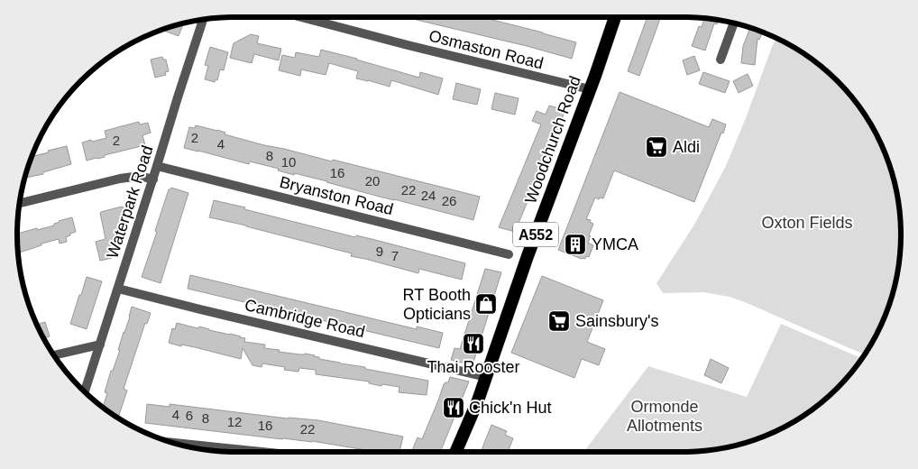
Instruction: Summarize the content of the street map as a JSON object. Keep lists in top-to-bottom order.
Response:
{
  "streets": {
    "highway": ["Woodchurch Road", "A552"],
    "street": [
      "Osmaston Road",
      "Bryanston Road",
      "Waterpark Road",
      "Cambridge Road"
    ]
  },
  "crossings": [
    ["Osmaston Road", "Woodchurch Road"],
    ["Woodchurch Road", "Cambridge Road"],
    ["Bryanston Road", "Waterpark Road"],
    ["Waterpark Road", "Cambridge Road"]
  ],
  "parks": ["Oxton Fields", "Ormonde Allotments"],
  "places": {
    "supermarket": ["Aldi", "Sainsbury's"],
    "building": ["YMCA"],
    "shop": ["RT Booth Opticians"],
    "restaurant": ["Thai Rooster", "Chick'n Hut"]
  },
  "house_numbers": [
    "2",
    "2",
    "4",
    "8",
    "10",
    "16",
    "20",
    "22",
    "24",
    "26",
    "9",
    "7",
    "4",
    "6",
    "8",
    "12",
    "16",
    "22"
  ]
}
